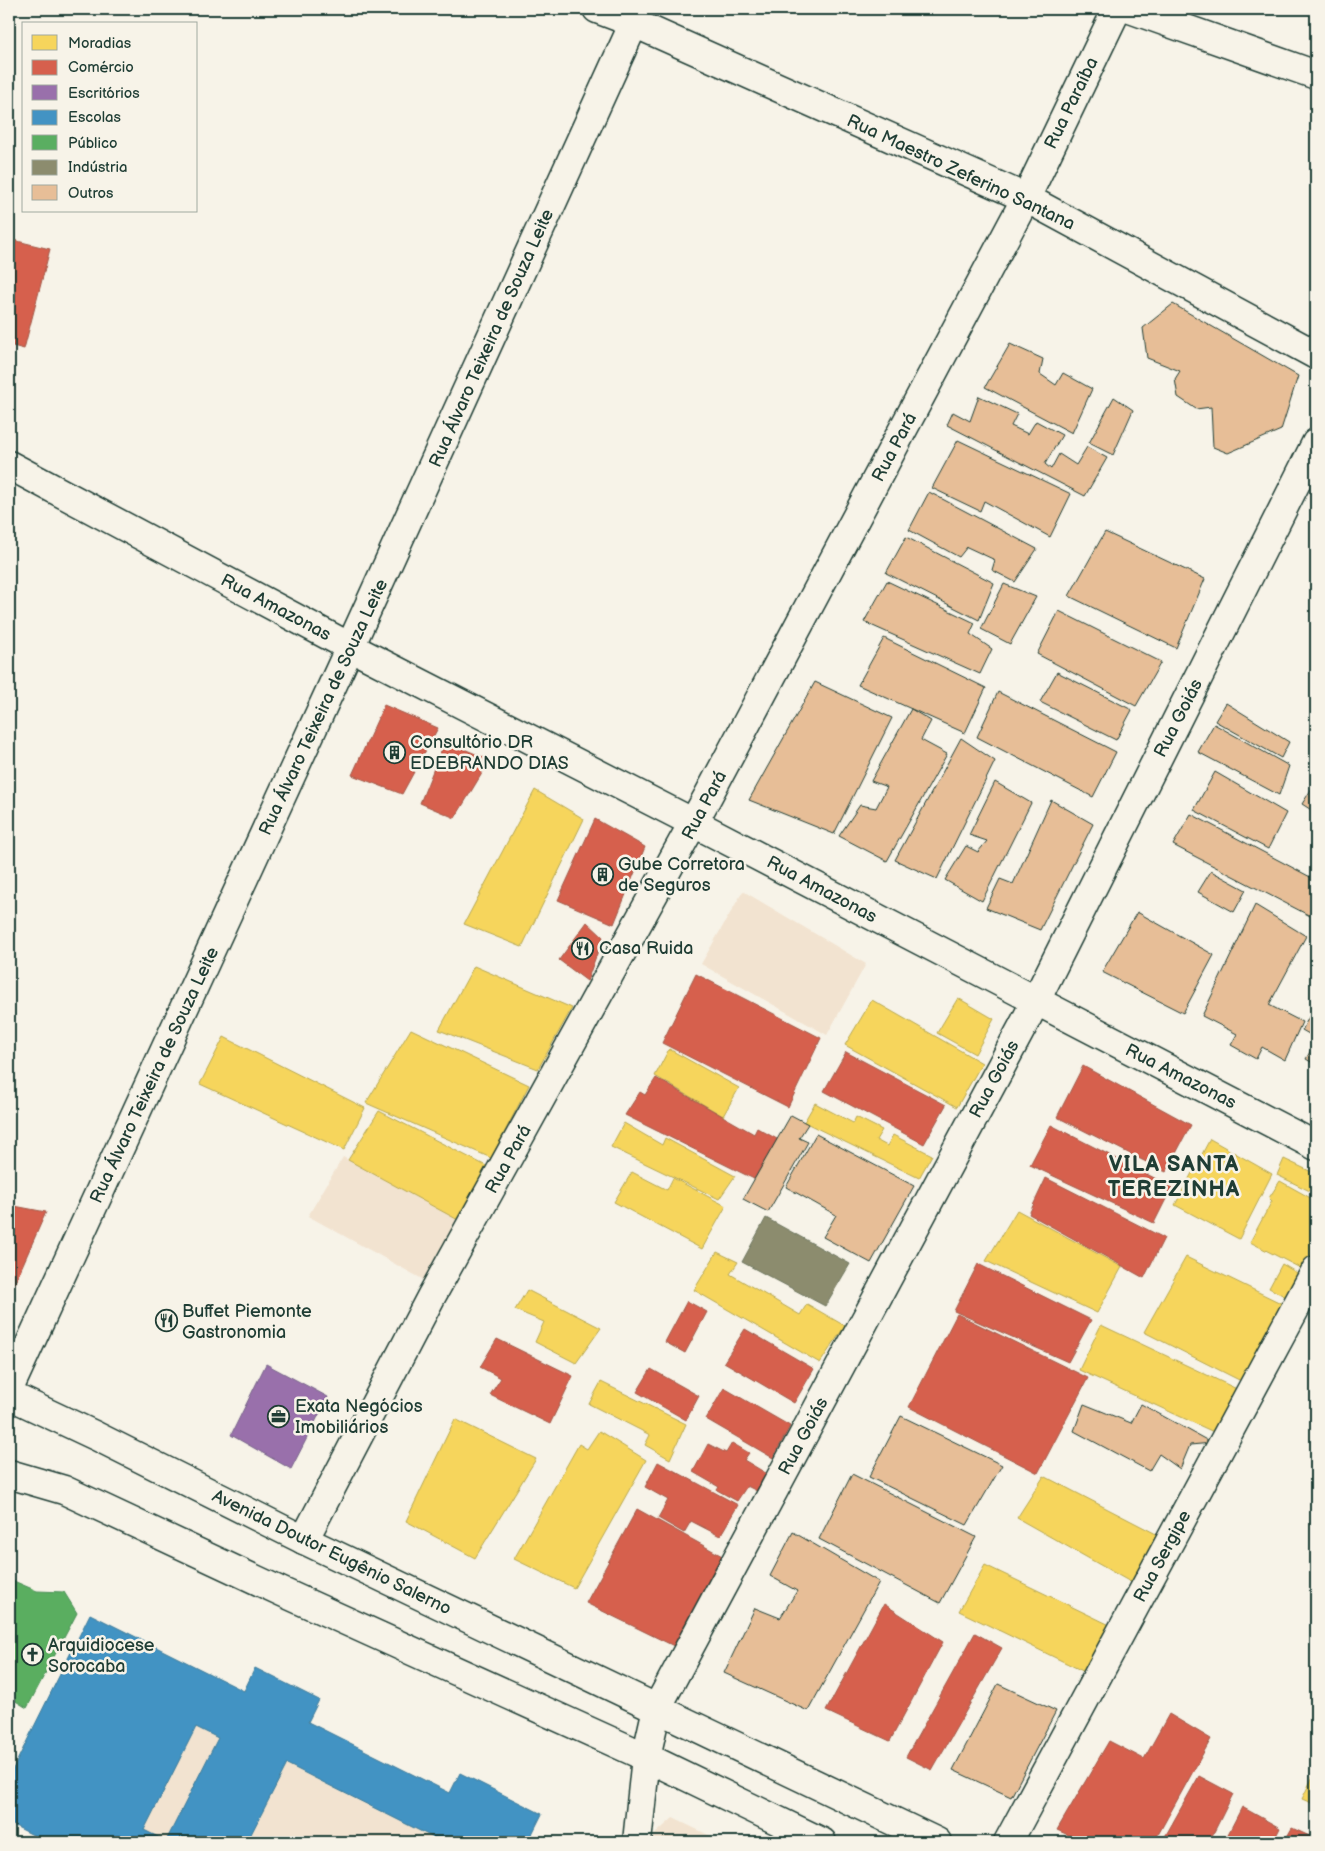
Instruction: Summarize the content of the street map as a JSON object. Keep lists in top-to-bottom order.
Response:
{
  "streets": {
    "street": [
      "Rua Paraíba",
      "Rua Maestro Zeferino Santana",
      "Rua Álvaro Teixeira de Souza Leite",
      "Rua Pará",
      "Rua Amazonas",
      "Rua Goiás",
      "Avenida Doutor Eugênio Salerno",
      "Rua Sergipe"
    ]
  },
  "crossings": [
    ["Rua Paraíba", "Rua Maestro Zeferino Santana"],
    ["Rua Paraíba", "Rua Pará"],
    ["Rua Maestro Zeferino Santana", "Rua Álvaro Teixeira de Souza Leite"],
    ["Rua Maestro Zeferino Santana", "Rua Pará"],
    ["Rua Álvaro Teixeira de Souza Leite", "Rua Amazonas"],
    ["Rua Pará", "Rua Amazonas"],
    ["Rua Pará", "Avenida Doutor Eugênio Salerno"],
    ["Rua Amazonas", "Rua Goiás"],
    ["Rua Goiás", "Avenida Doutor Eugênio Salerno"]
  ],
  "districts": ["VILA SANTA TEREZINHA"],
  "places": {
    "building": ["Consultório DR EDEBRANDO DIAS", "Gube Corretora de Seguros"],
    "restaurant": ["Casa Ruida", "Buffet Piemonte Gastronomia"],
    "office": ["Exata Negócios Imobiliários"],
    "church": ["Arquidiocese Sorocaba"]
  },
  "legend": [
    "Moradias",
    "Comércio",
    "Escritórios",
    "Escolas",
    "Público",
    "Indústria",
    "Outros"
  ]
}
